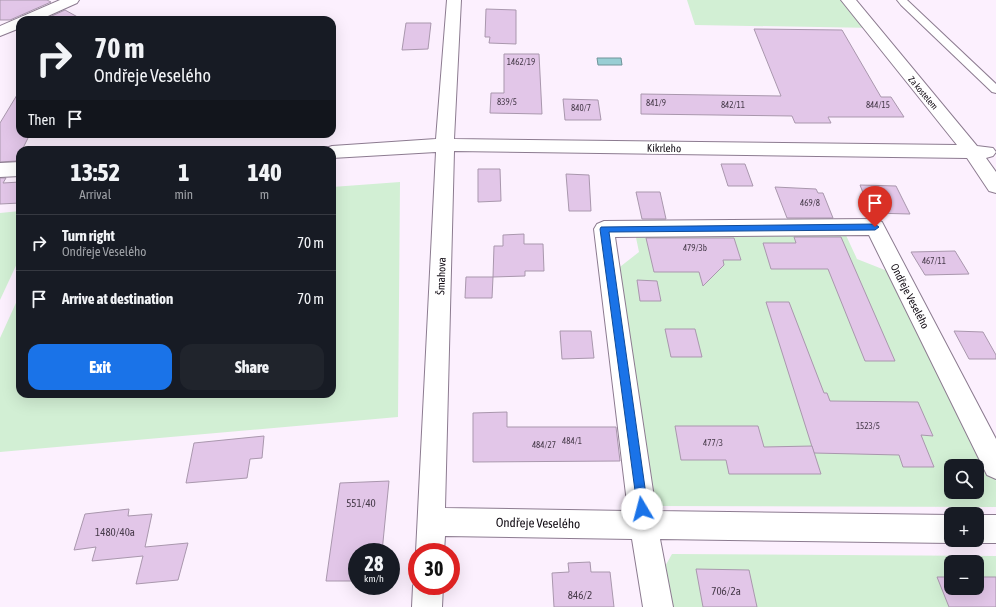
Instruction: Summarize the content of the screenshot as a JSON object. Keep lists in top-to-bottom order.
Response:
{
  "streets": {
    "street": [
      "Za kostelem",
      "Kikrleho",
      "Šmahova",
      "Ondřeje Veselého"
    ]
  },
  "crossings": [
    ["Za kostelem", "Kikrleho"],
    ["Kikrleho", "Šmahova"],
    ["Šmahova", "Ondřeje Veselého"]
  ],
  "house_numbers": [
    "1462/19",
    "839/5",
    "841/9",
    "842/11",
    "844/15",
    "840/7",
    "469/8",
    "479/3b",
    "467/11",
    "1523/5",
    "484/1",
    "477/3",
    "484/27",
    "551/40",
    "1480/40a",
    "706/2a",
    "846/2"
  ],
  "page": {
    "turn": ["70 m", "Ondřeje Veselého"],
    "then": "Then",
    "eta": [
      "13:52",
      "Arrival",
      "1",
      "min",
      "140",
      "m"
    ],
    "list": [
      {
        "name": "Turn right",
        "note": "Ondřeje Veselého",
        "value": "70 m"
      },
      {
        "name": "Arrive at destination",
        "value": "70 m"
      }
    ],
    "buttons": ["Exit", "Share"],
    "map_buttons": ["+", "−"],
    "speed": "28 km/h",
    "limit": "30"
  }
}
